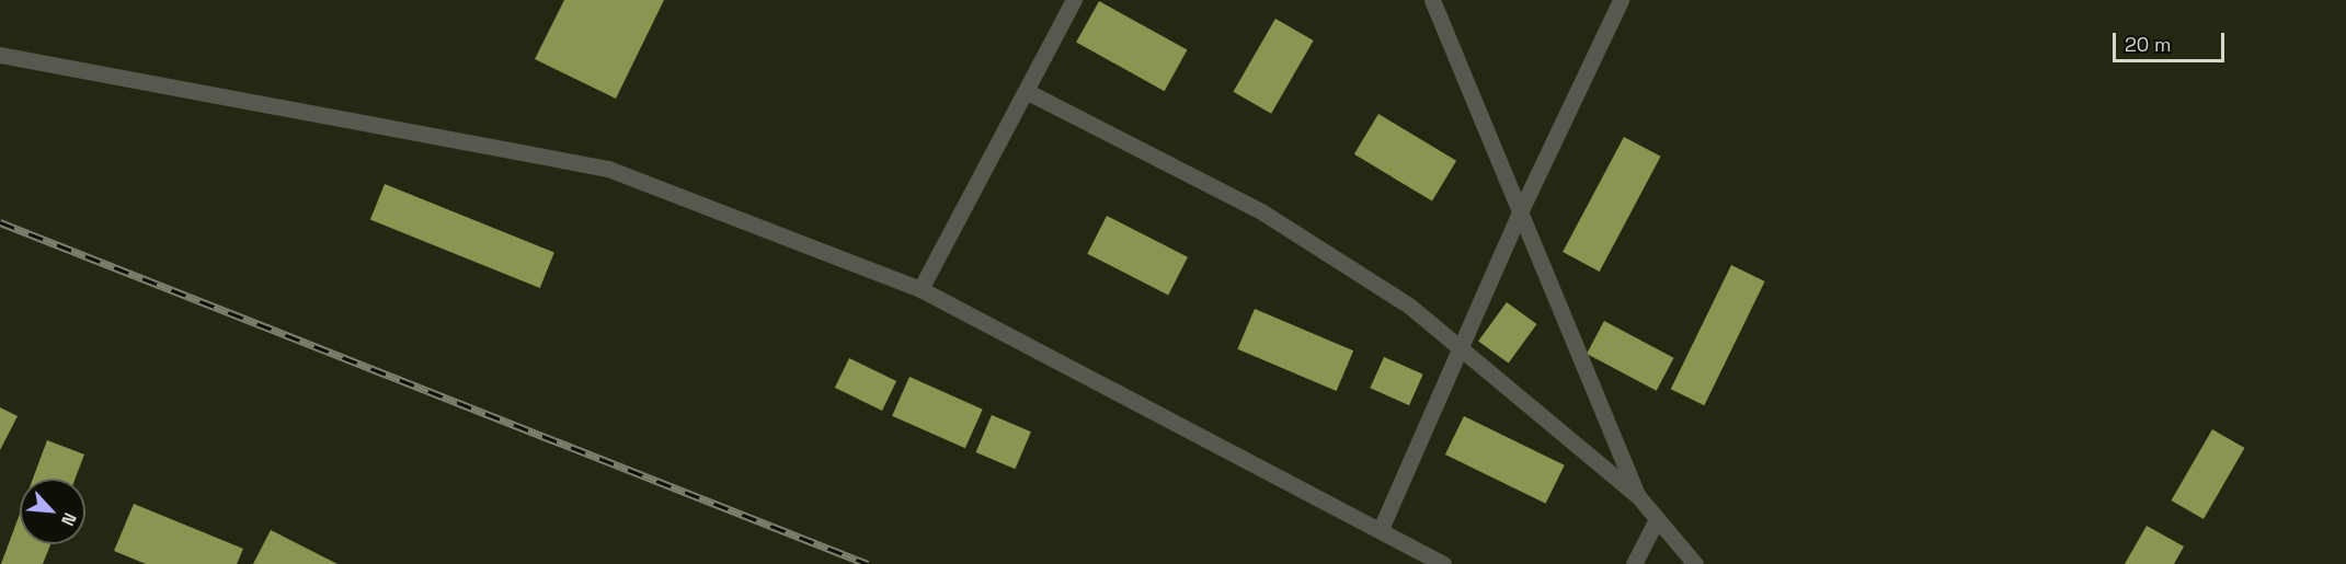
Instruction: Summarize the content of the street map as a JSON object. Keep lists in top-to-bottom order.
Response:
{
  "scale_bar": "20 m",
  "north": "bottom right"
}
